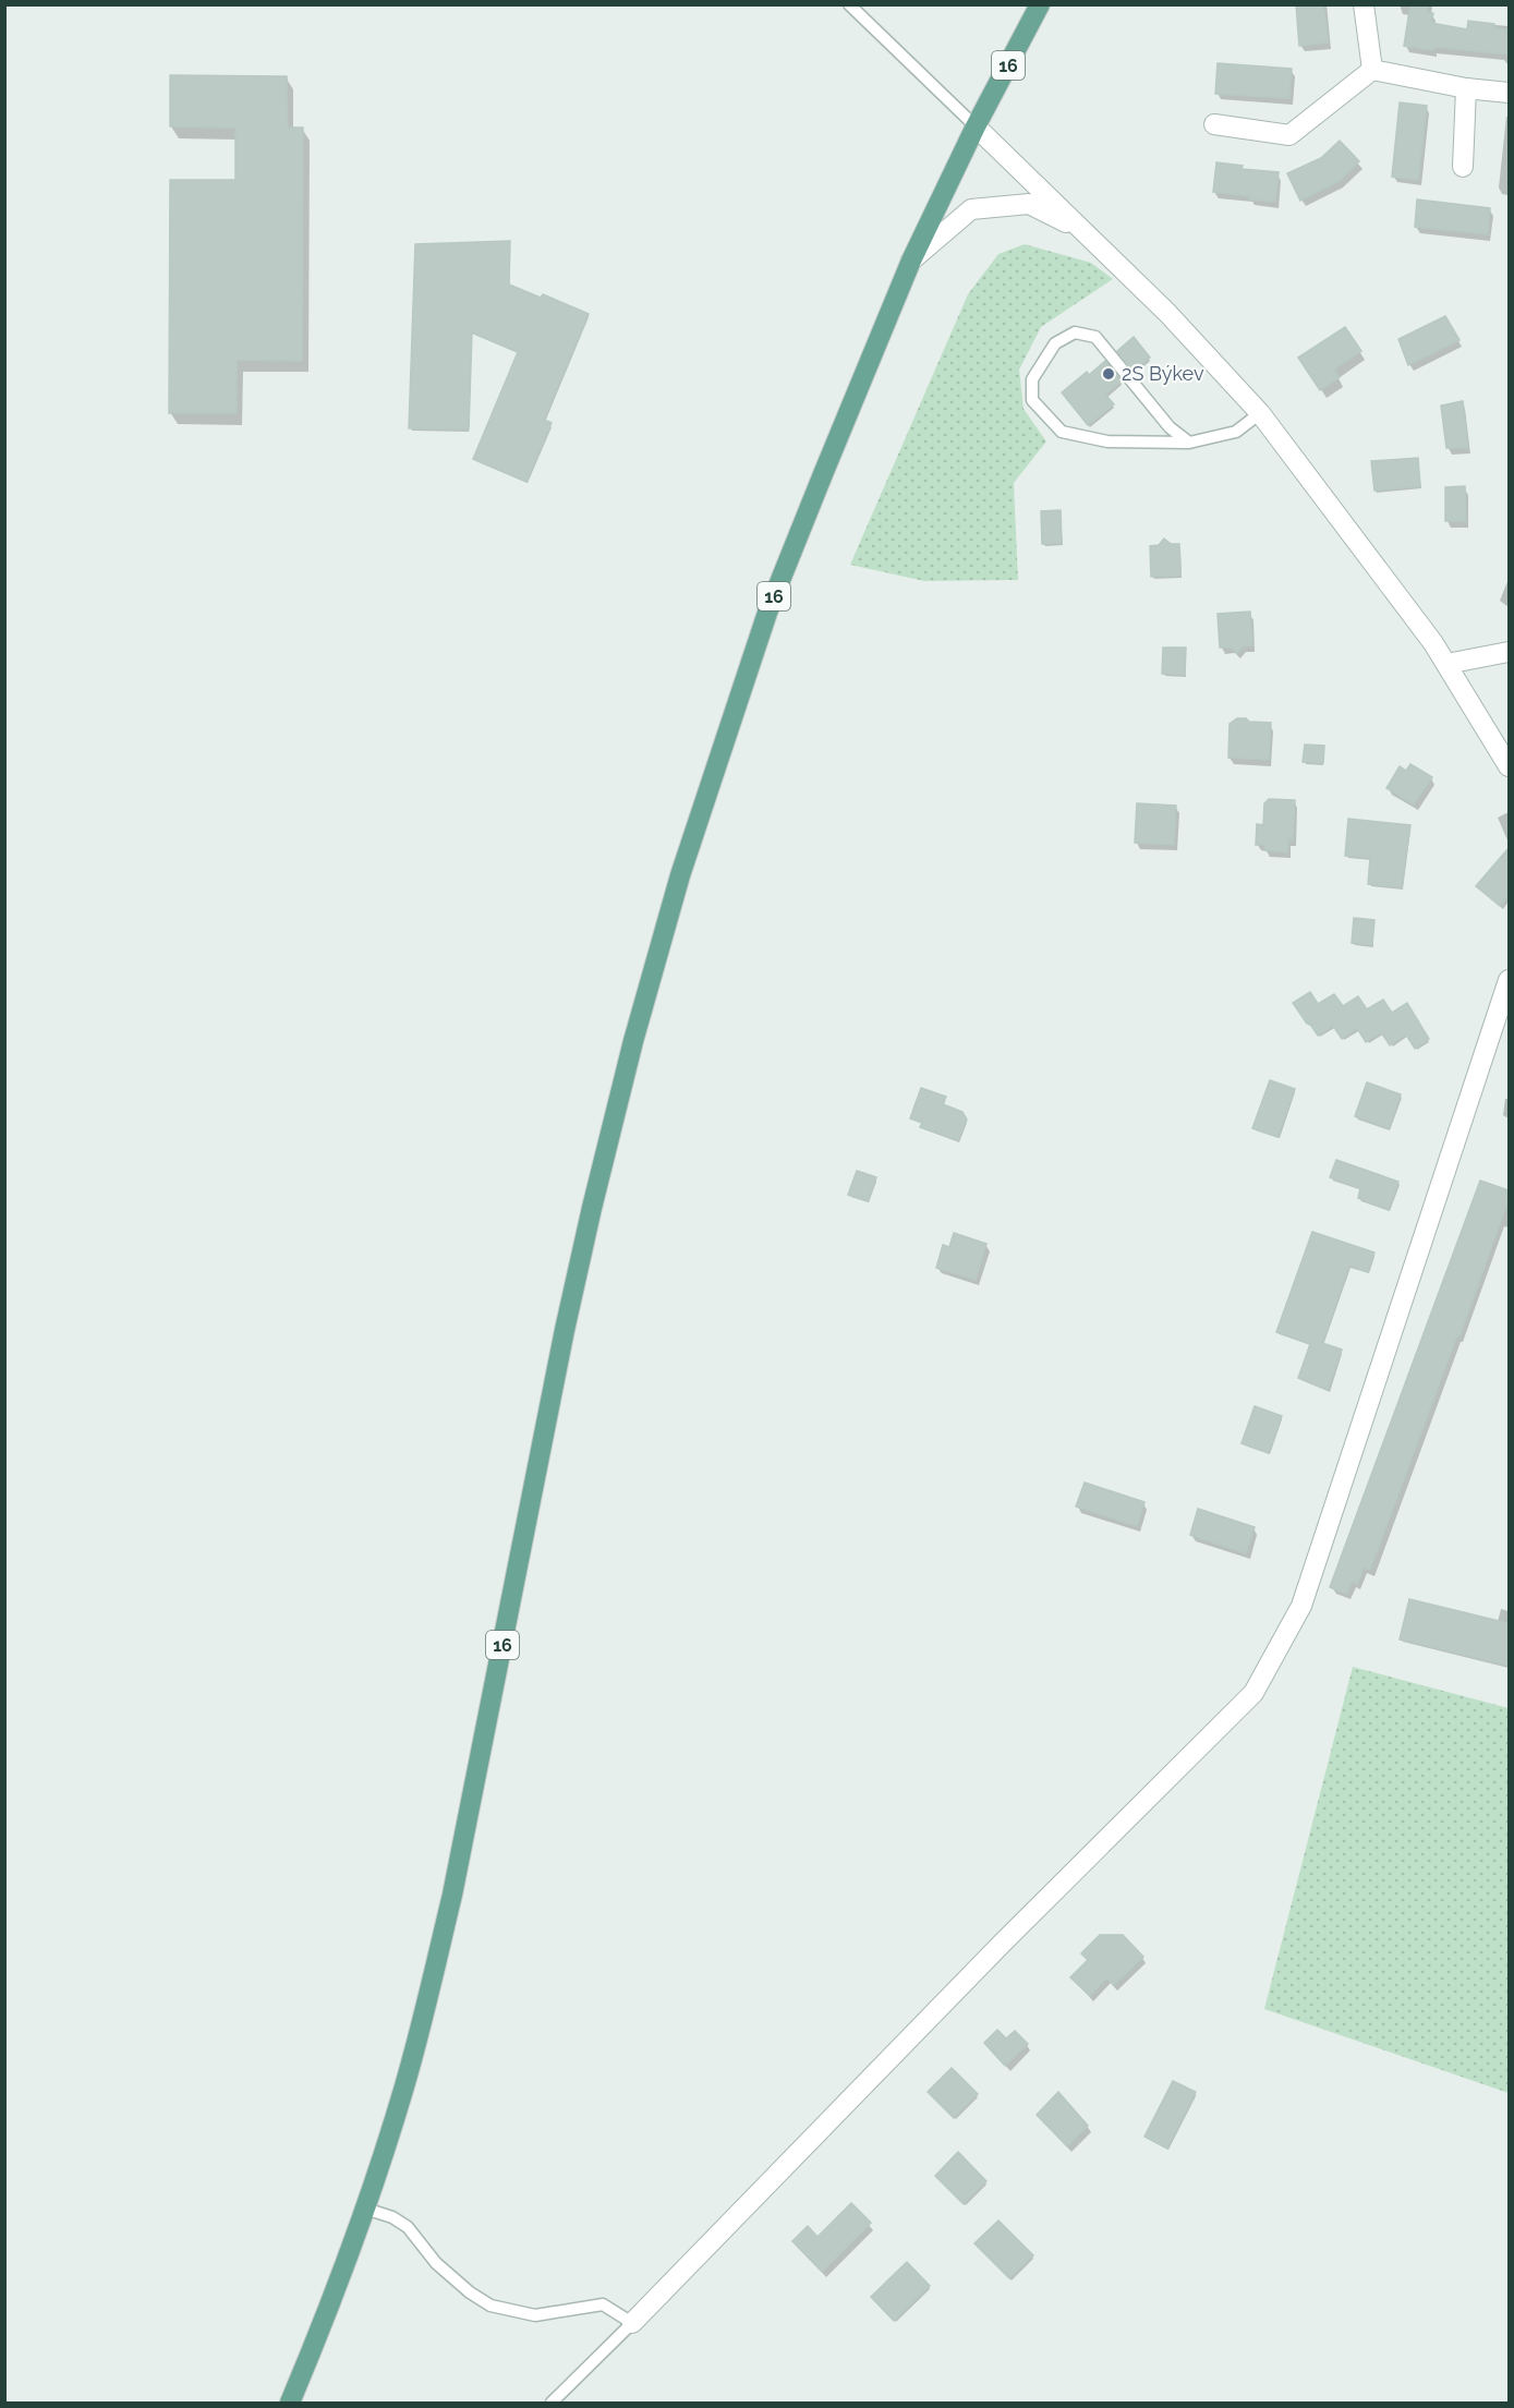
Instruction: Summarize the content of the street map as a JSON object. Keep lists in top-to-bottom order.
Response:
{
  "streets": {
    "main road": ["16"]
  },
  "places": ["2S Býkev"]
}
